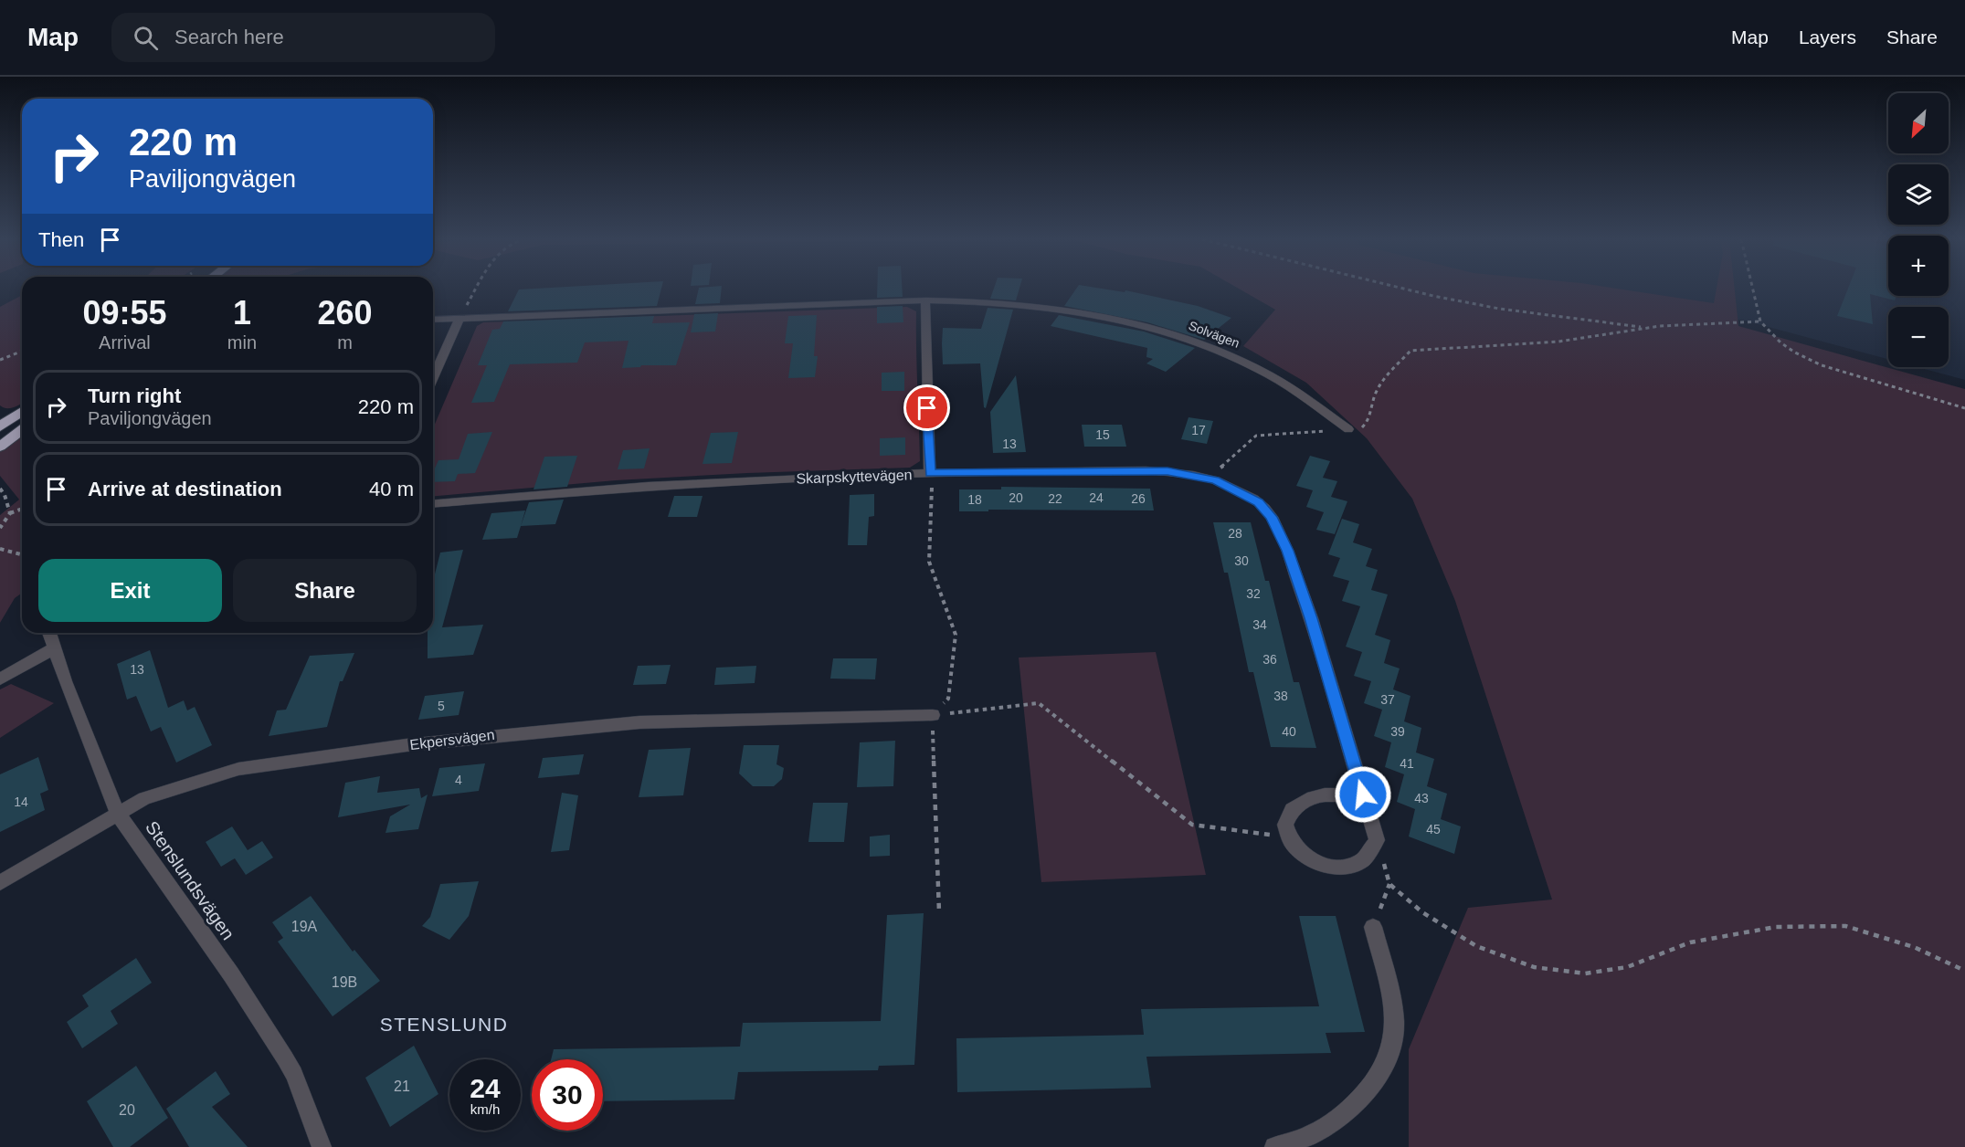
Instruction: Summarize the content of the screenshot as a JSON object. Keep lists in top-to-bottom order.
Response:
{
  "streets": {
    "street": [
      "Solvägen",
      "Skarpskyttevägen",
      "Ekpersvägen",
      "Stenslundsvägen"
    ]
  },
  "crossings": [
    ["Ekpersvägen", "Stenslundsvägen"]
  ],
  "districts": ["STENSLUND"],
  "house_numbers": [
    "17",
    "15",
    "13",
    "20",
    "24",
    "22",
    "26",
    "18",
    "28",
    "30",
    "32",
    "34",
    "36",
    "13",
    "38",
    "37",
    "5",
    "40",
    "39",
    "41",
    "4",
    "43",
    "14",
    "45",
    "19A",
    "19B",
    "21",
    "20"
  ],
  "north": "bottom left",
  "page": {
    "header": "Map",
    "search": "Search here",
    "nav": ["Map", "Layers", "Share"],
    "map_buttons": ["+", "−"],
    "turn": ["220 m", "Paviljongvägen"],
    "then": "Then",
    "eta": [
      "09:55",
      "Arrival",
      "1",
      "min",
      "260",
      "m"
    ],
    "list": [
      {
        "name": "Turn right",
        "note": "Paviljongvägen",
        "value": "220 m"
      },
      {
        "name": "Arrive at destination",
        "value": "40 m"
      }
    ],
    "buttons": ["Exit", "Share"],
    "speed": "24 km/h",
    "limit": "30"
  }
}
